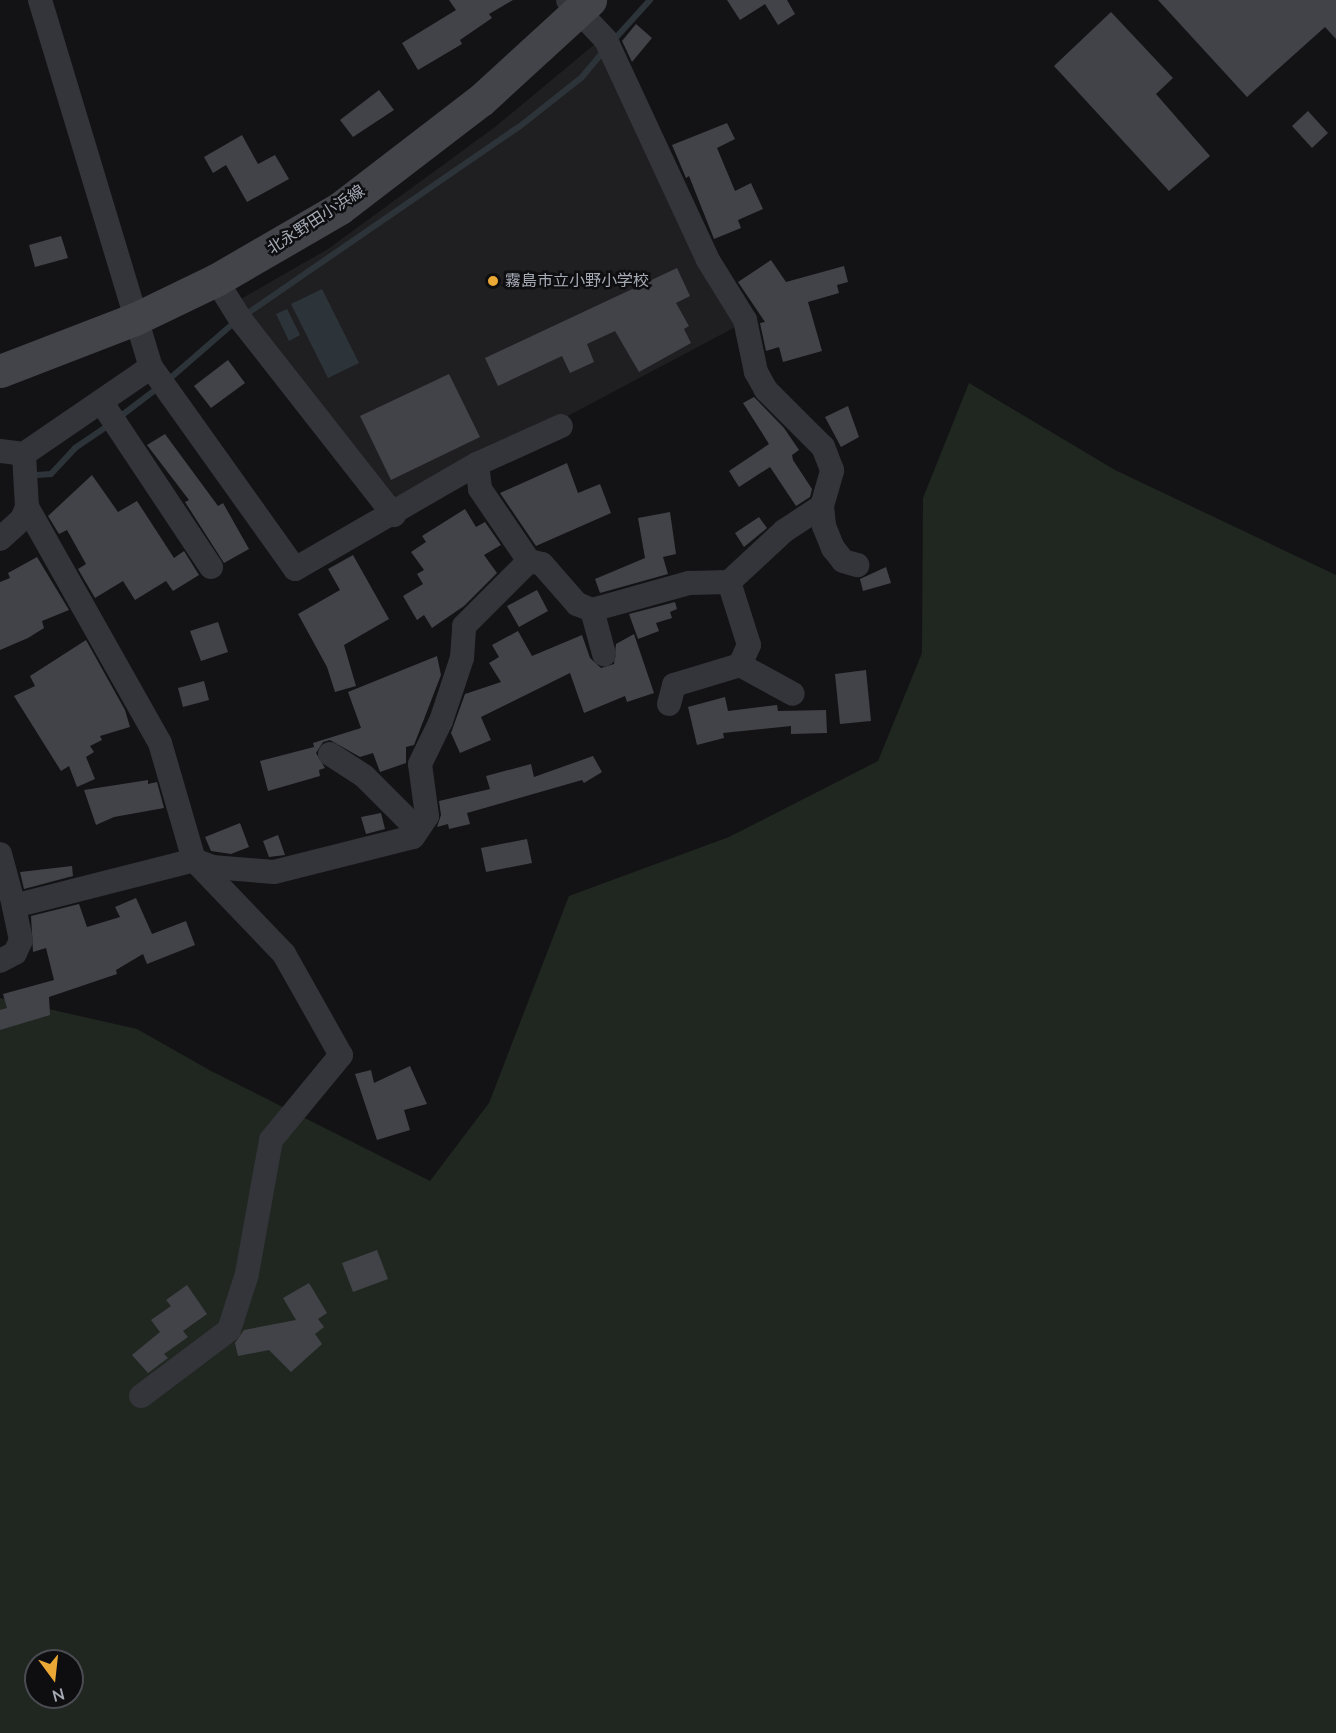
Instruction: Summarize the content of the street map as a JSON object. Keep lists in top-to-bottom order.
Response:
{
  "streets": {
    "main road": ["北永野田小浜線"]
  },
  "places": ["霧島市立小野小学校"],
  "north": "bottom"
}
